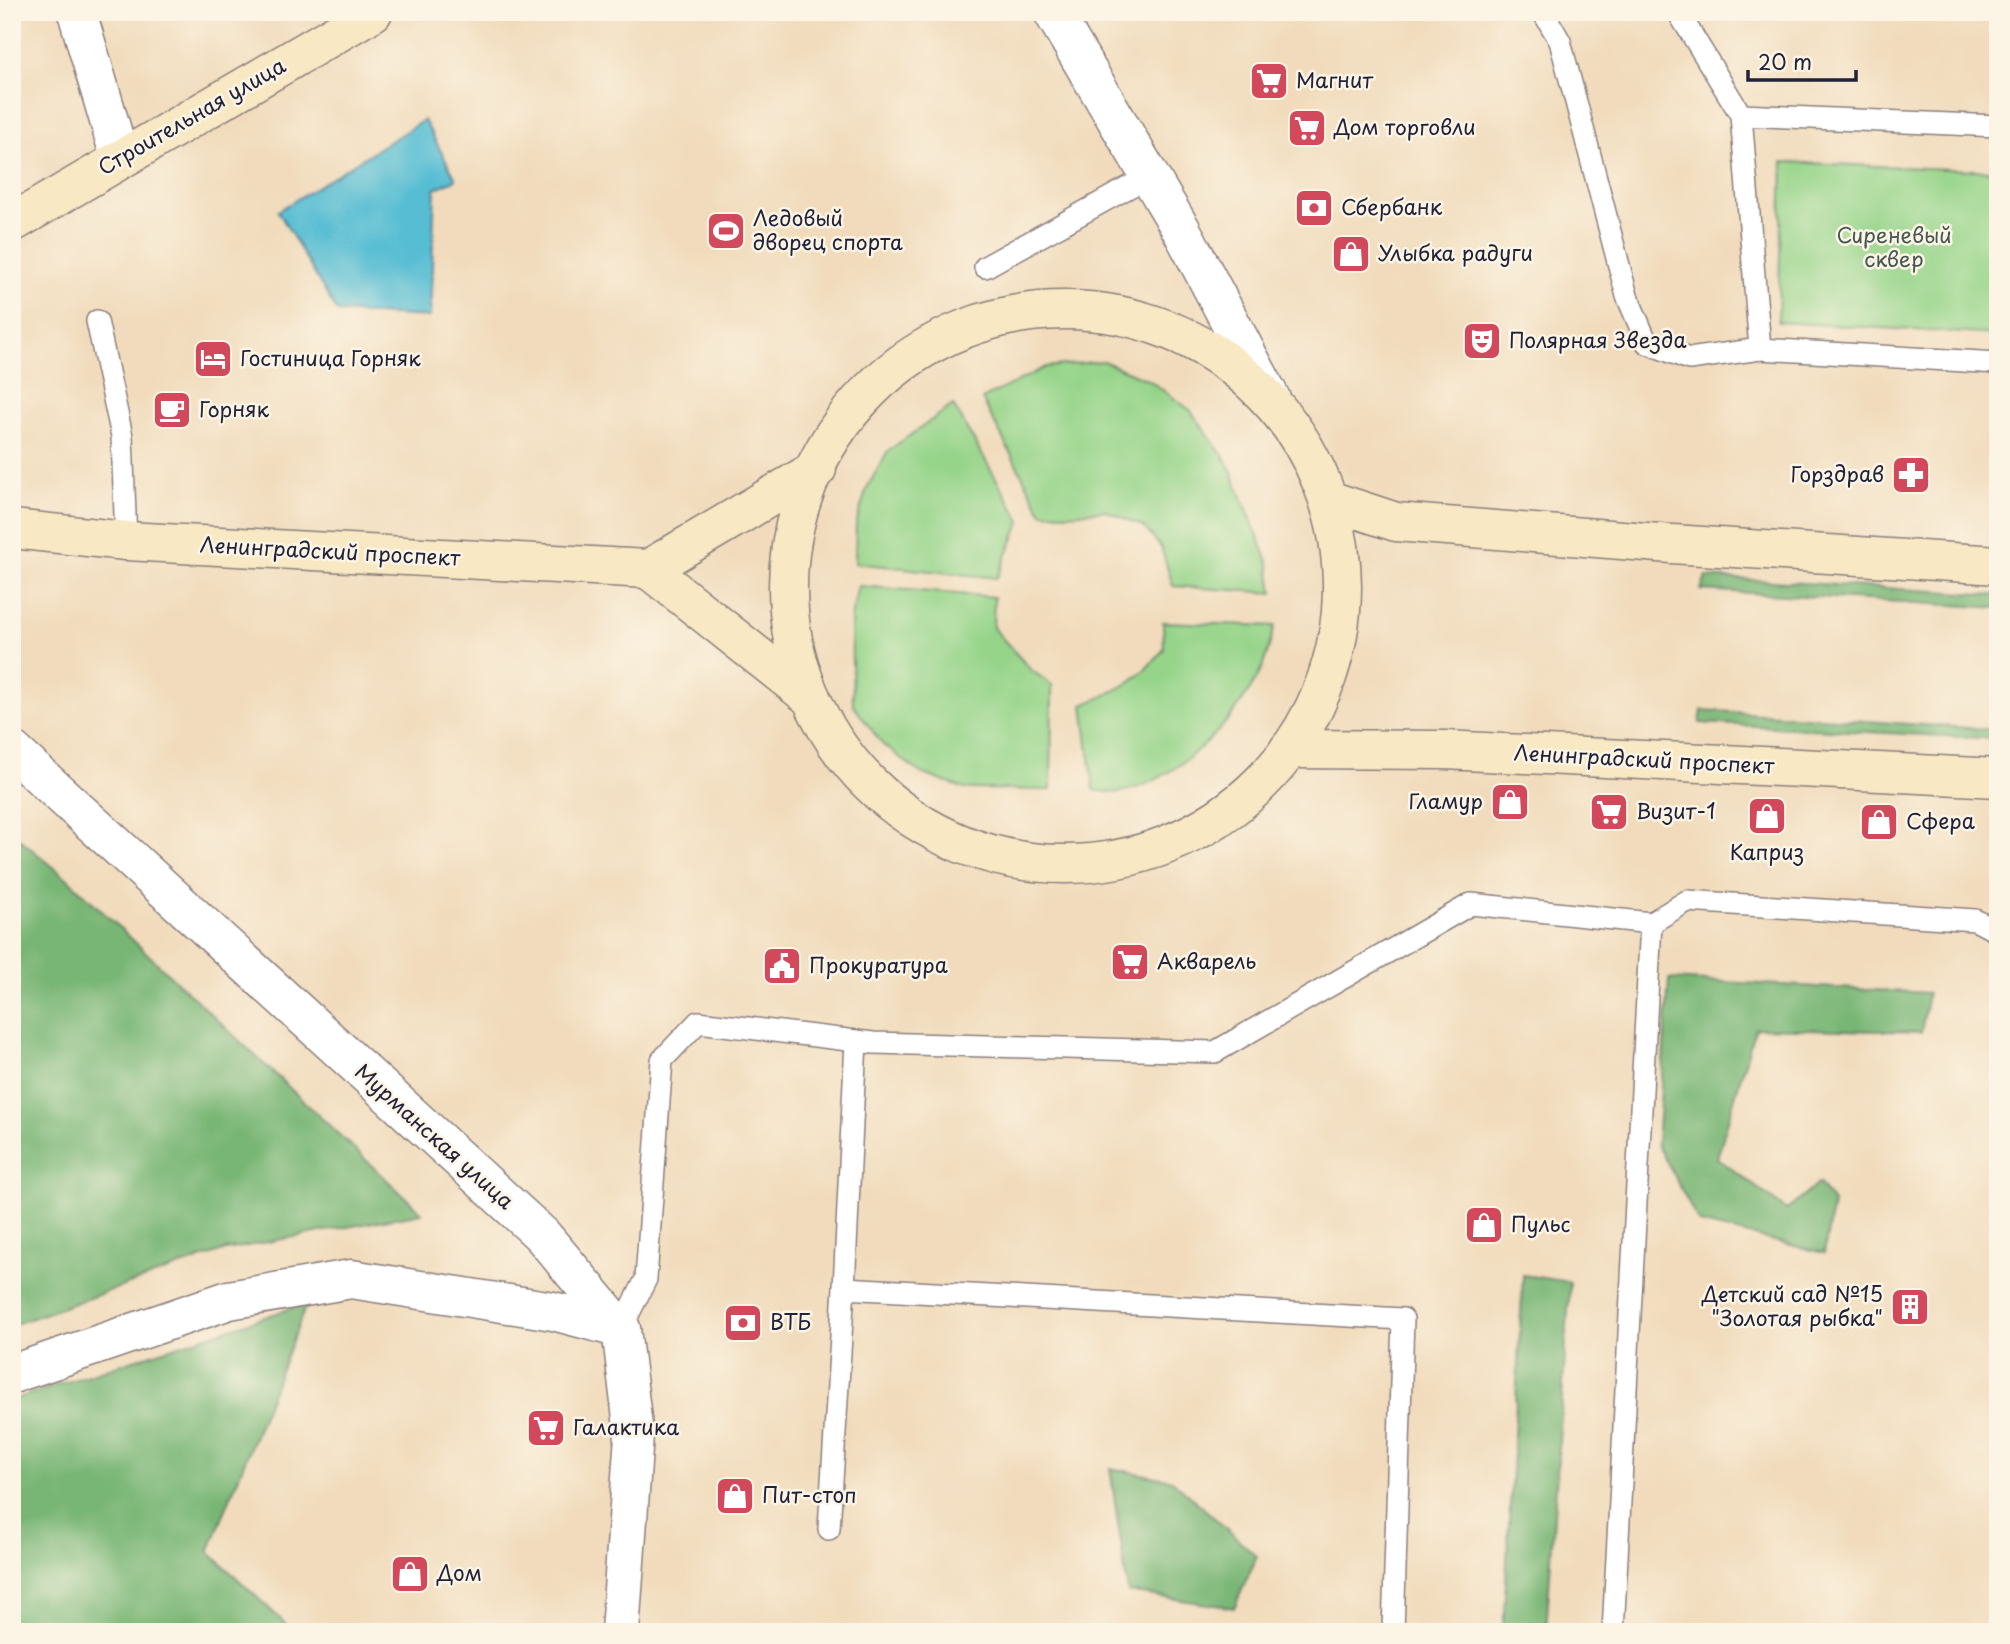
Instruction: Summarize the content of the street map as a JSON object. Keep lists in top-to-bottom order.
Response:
{
  "streets": {
    "street": ["Строительная улица", "Ленинградский проспект", "Мурманская улица"]
  },
  "parks": ["Сиреневый сквер"],
  "places": {
    "supermarket": [
      "Магнит",
      "Дом торговли",
      "Визит-1",
      "Акварель",
      "Галактика"
    ],
    "bank": ["Сбербанк", "ВТБ"],
    "sports": ["Ледовый дворец спорта"],
    "shop": [
      "Улыбка радуги",
      "Гламур",
      "Каприз",
      "Сфера",
      "Пульс",
      "Пит-стоп",
      "Дом"
    ],
    "theatre": ["Полярная Звезда"],
    "hotel": ["Гостиница Горняк"],
    "cafe": ["Горняк"],
    "pharmacy": ["Горздрав"],
    "public building": ["Прокуратура"],
    "building": ["Детский сад №15 \"Золотая рыбка\""]
  },
  "scale_bar": "20 m"
}
